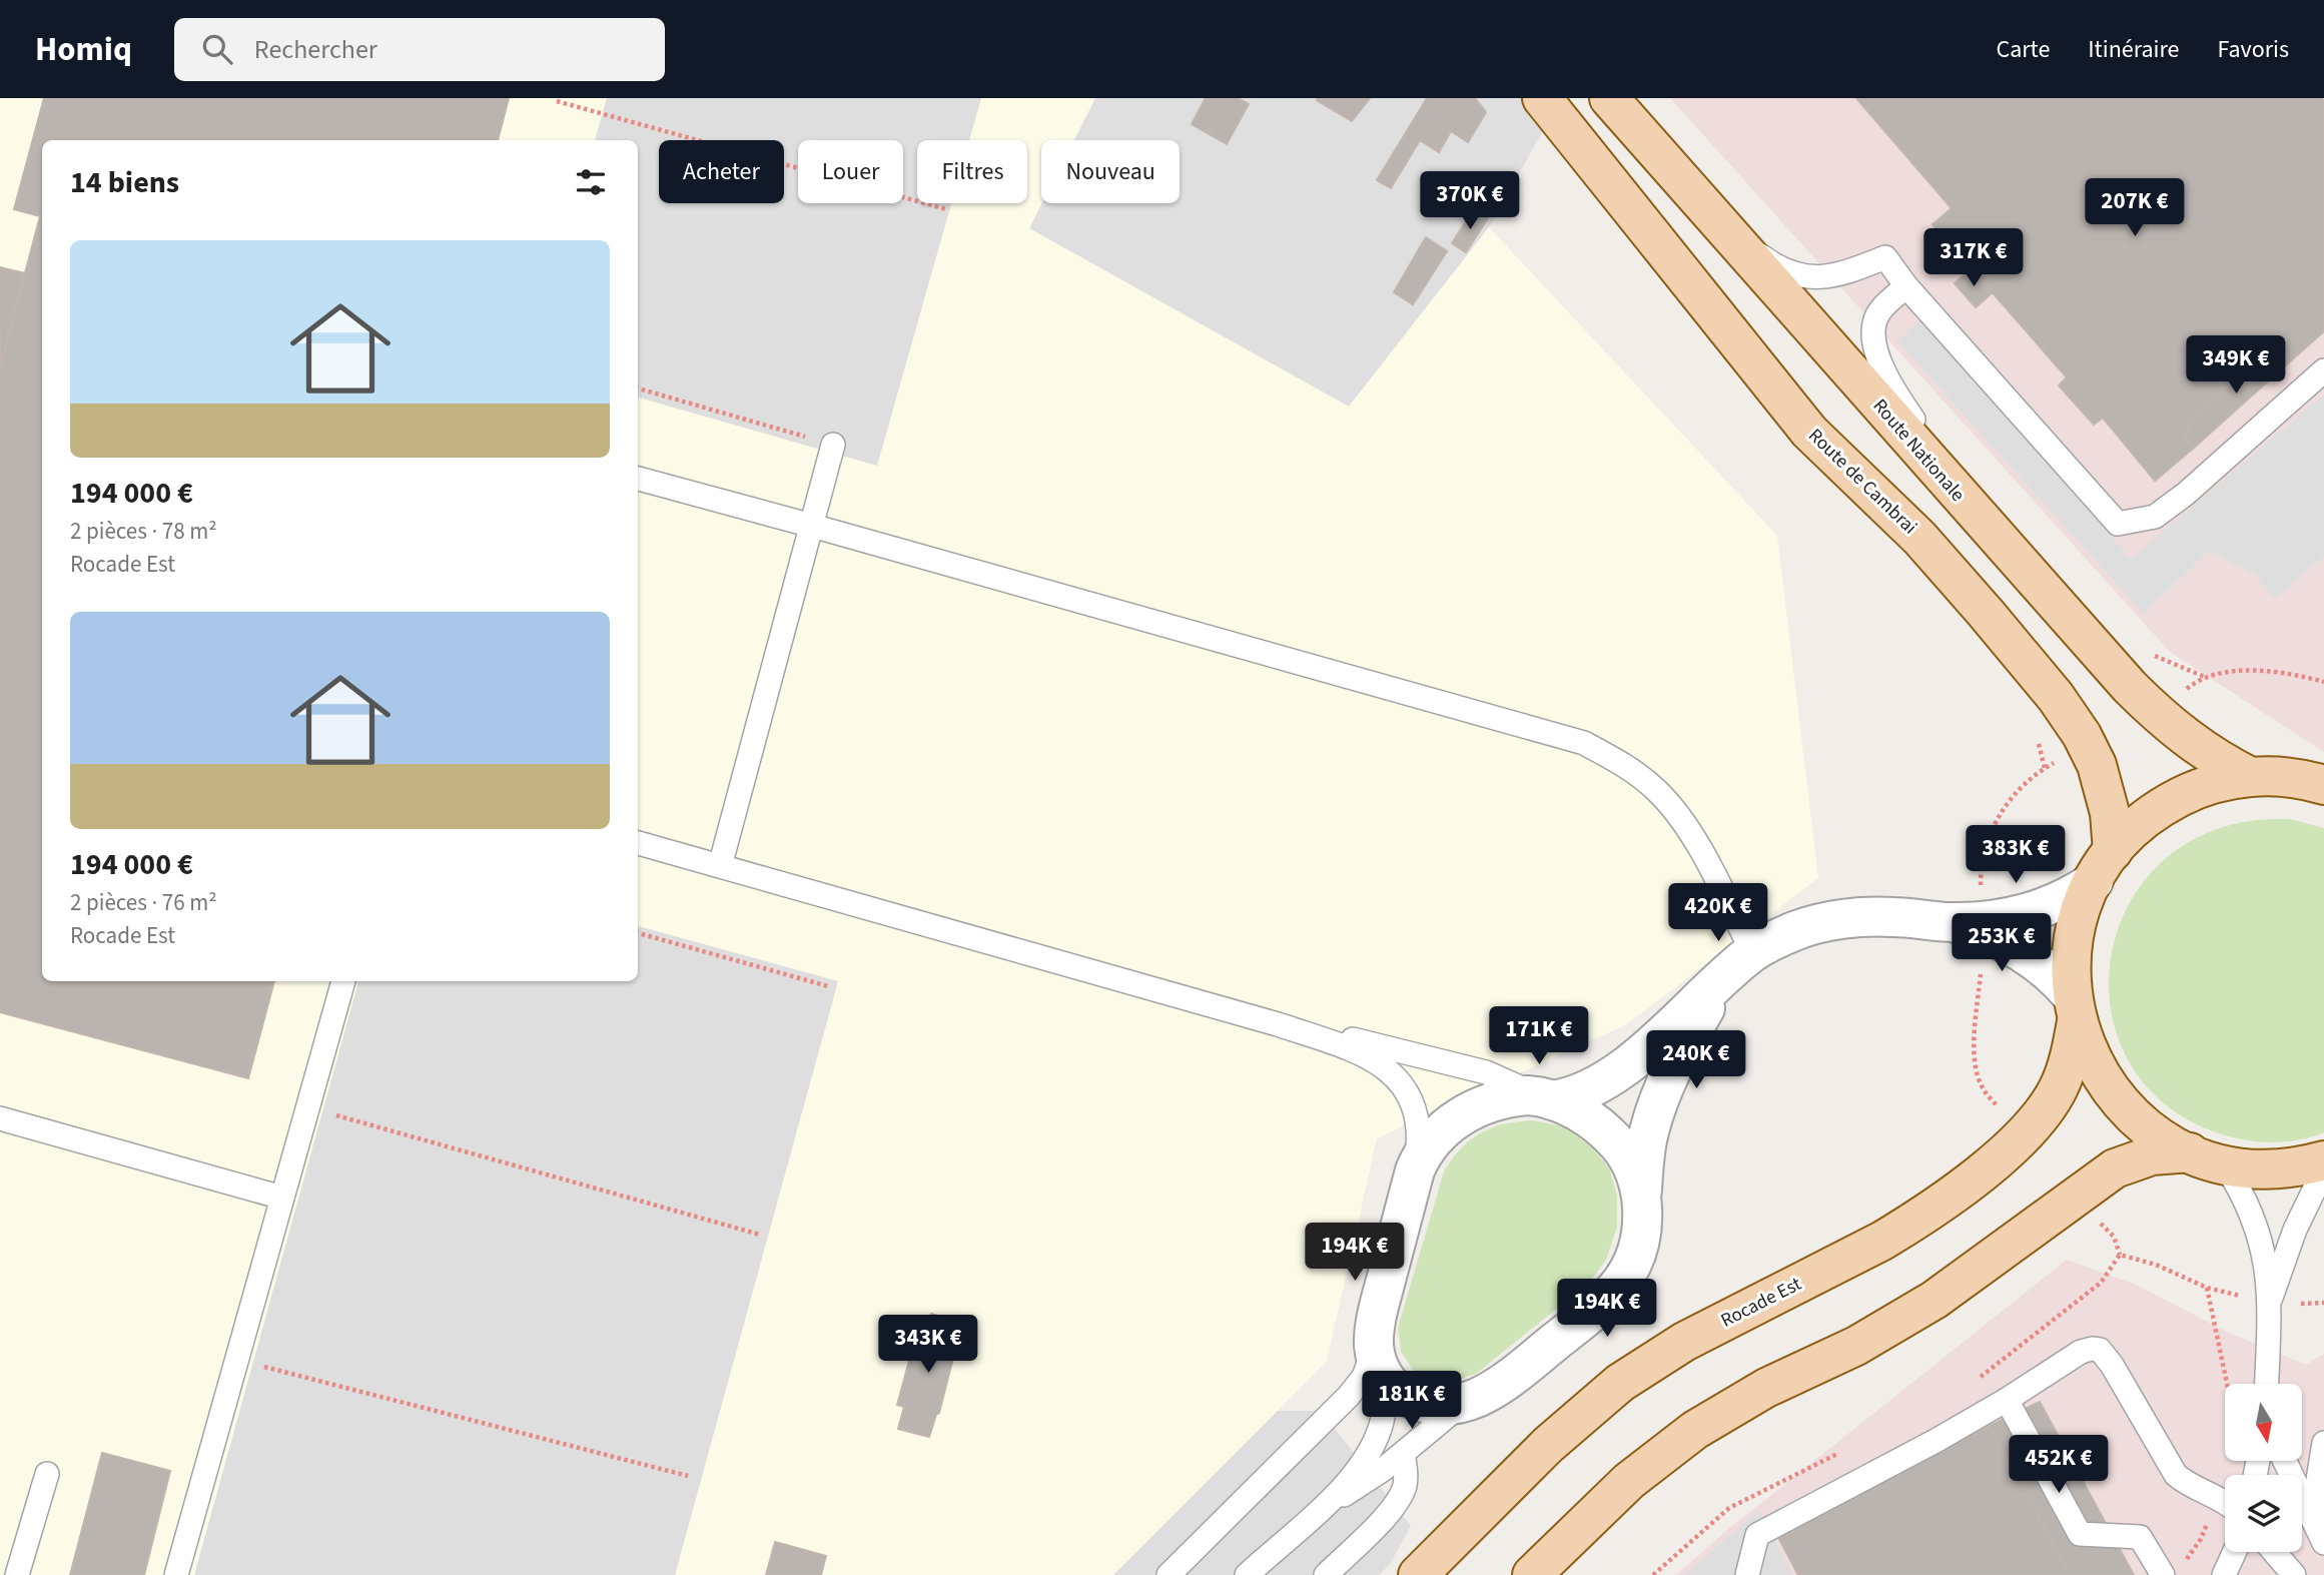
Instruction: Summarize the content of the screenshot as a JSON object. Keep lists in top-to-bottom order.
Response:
{
  "streets": {
    "main road": ["Route Nationale", "Route de Cambrai", "Rocade Est"]
  },
  "north": "bottom",
  "page": {
    "header": "Homiq",
    "search": "Rechercher",
    "nav": ["Carte", "Itinéraire", "Favoris"],
    "chip": [
      "Acheter",
      "Louer",
      "Filtres",
      "Nouveau"
    ],
    "heading": "14 biens",
    "price": [
      "370K €",
      "207K €",
      "317K €",
      "349K €",
      "383K €",
      "420K €",
      "253K €",
      "171K €",
      "240K €",
      "194K €",
      "194K €",
      "343K €",
      "181K €",
      "452K €"
    ],
    "list": [
      {
        "name": "194 000 €",
        "note": "2 pièces · 78 m² · Rocade Est"
      },
      {
        "name": "194 000 €",
        "note": "2 pièces · 76 m² · Rocade Est"
      }
    ]
  }
}
